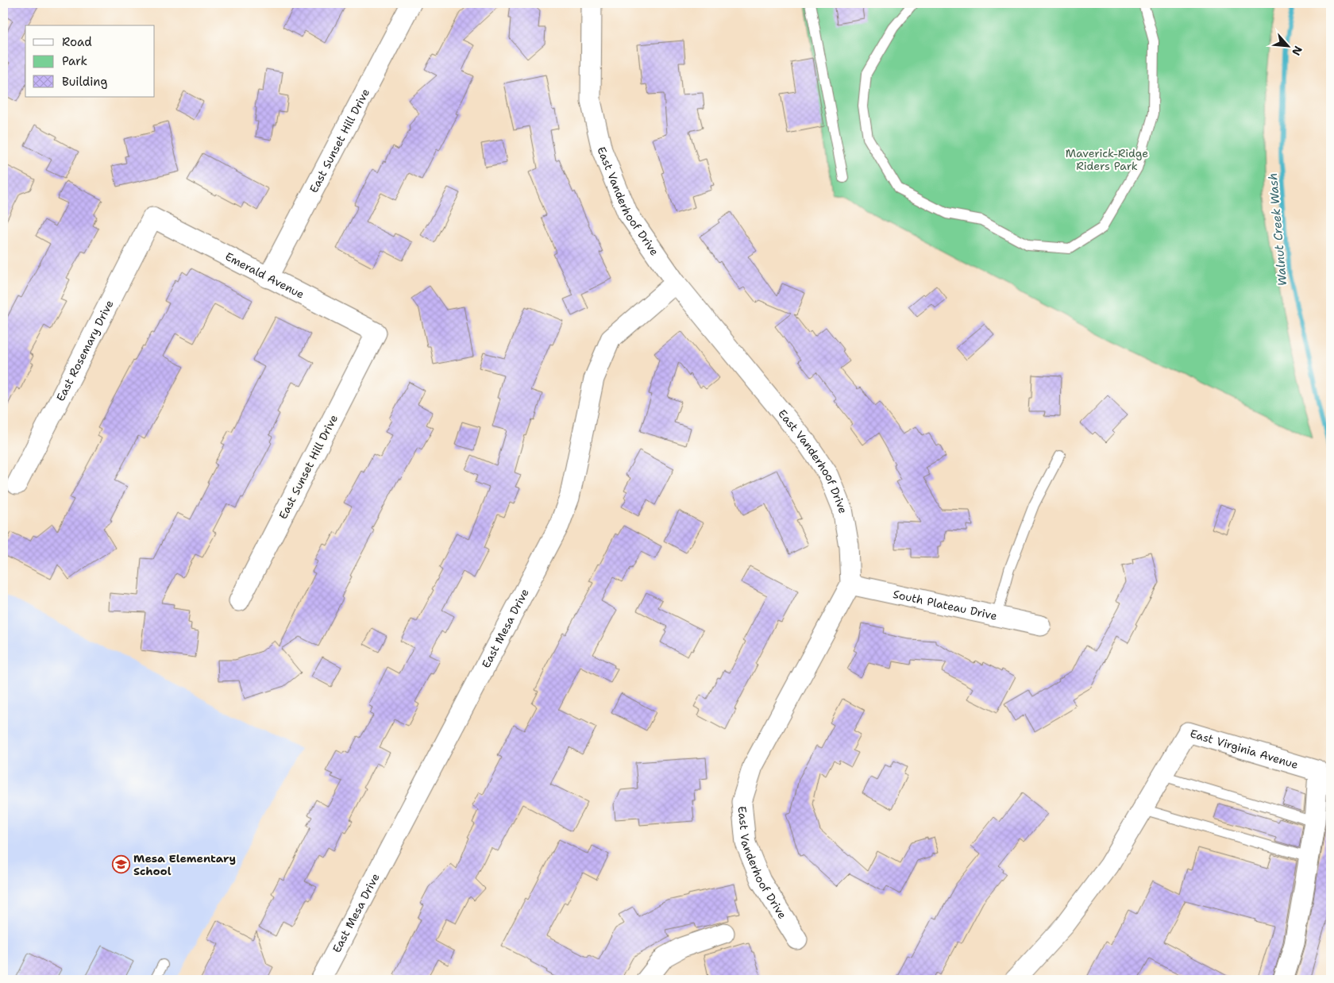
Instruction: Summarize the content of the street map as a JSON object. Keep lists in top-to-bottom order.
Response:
{
  "streets": {
    "street": [
      "East Sunset Hill Drive",
      "East Vanderhoof Drive",
      "Emerald Avenue",
      "East Rosemary Drive",
      "South Plateau Drive",
      "East Mesa Drive",
      "East Virginia Avenue"
    ]
  },
  "crossings": [
    ["East Sunset Hill Drive", "Emerald Avenue"],
    ["East Vanderhoof Drive", "South Plateau Drive"],
    ["East Vanderhoof Drive", "East Mesa Drive"],
    ["Emerald Avenue", "East Rosemary Drive"]
  ],
  "water": ["Walnut Creek Wash"],
  "parks": ["Maverick-Ridge Riders Park"],
  "places": {
    "school or university": ["Mesa Elementary School"]
  },
  "legend": ["Road", "Park", "Building"],
  "north": "bottom right"
}
